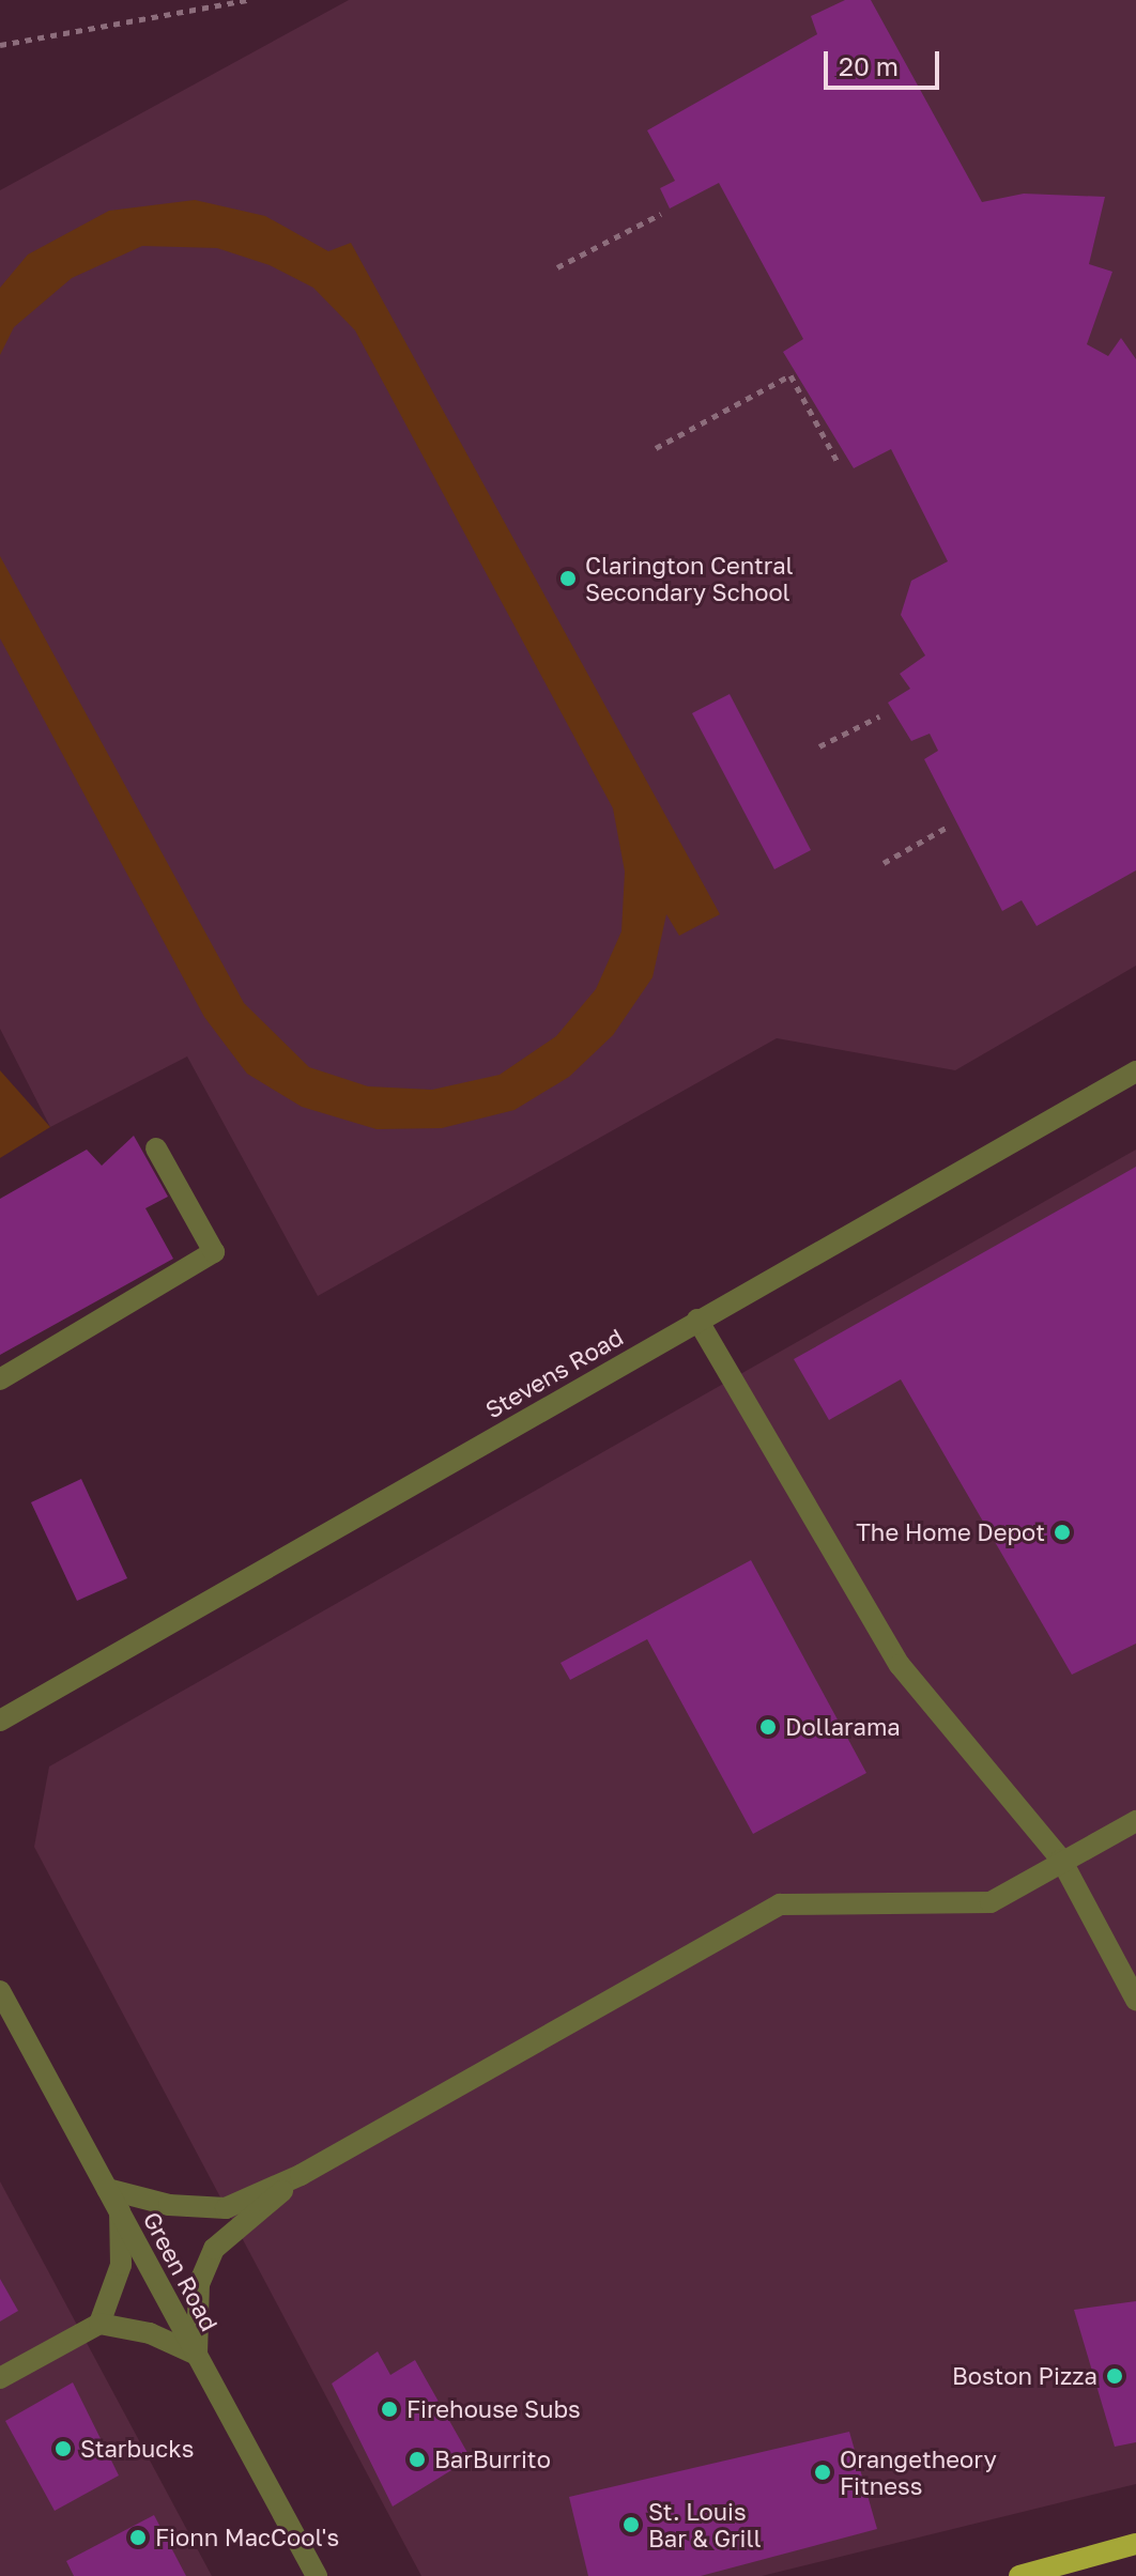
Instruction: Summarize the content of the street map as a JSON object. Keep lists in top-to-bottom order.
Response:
{
  "streets": {
    "street": ["Stevens Road", "Green Road"]
  },
  "places": [
    "Clarington Central Secondary School",
    "The Home Depot",
    "Dollarama",
    "Boston Pizza",
    "Firehouse Subs",
    "Starbucks",
    "BarBurrito",
    "Orangetheory Fitness",
    "St. Louis Bar & Grill",
    "Fionn MacCool's"
  ],
  "scale_bar": "20 m"
}
